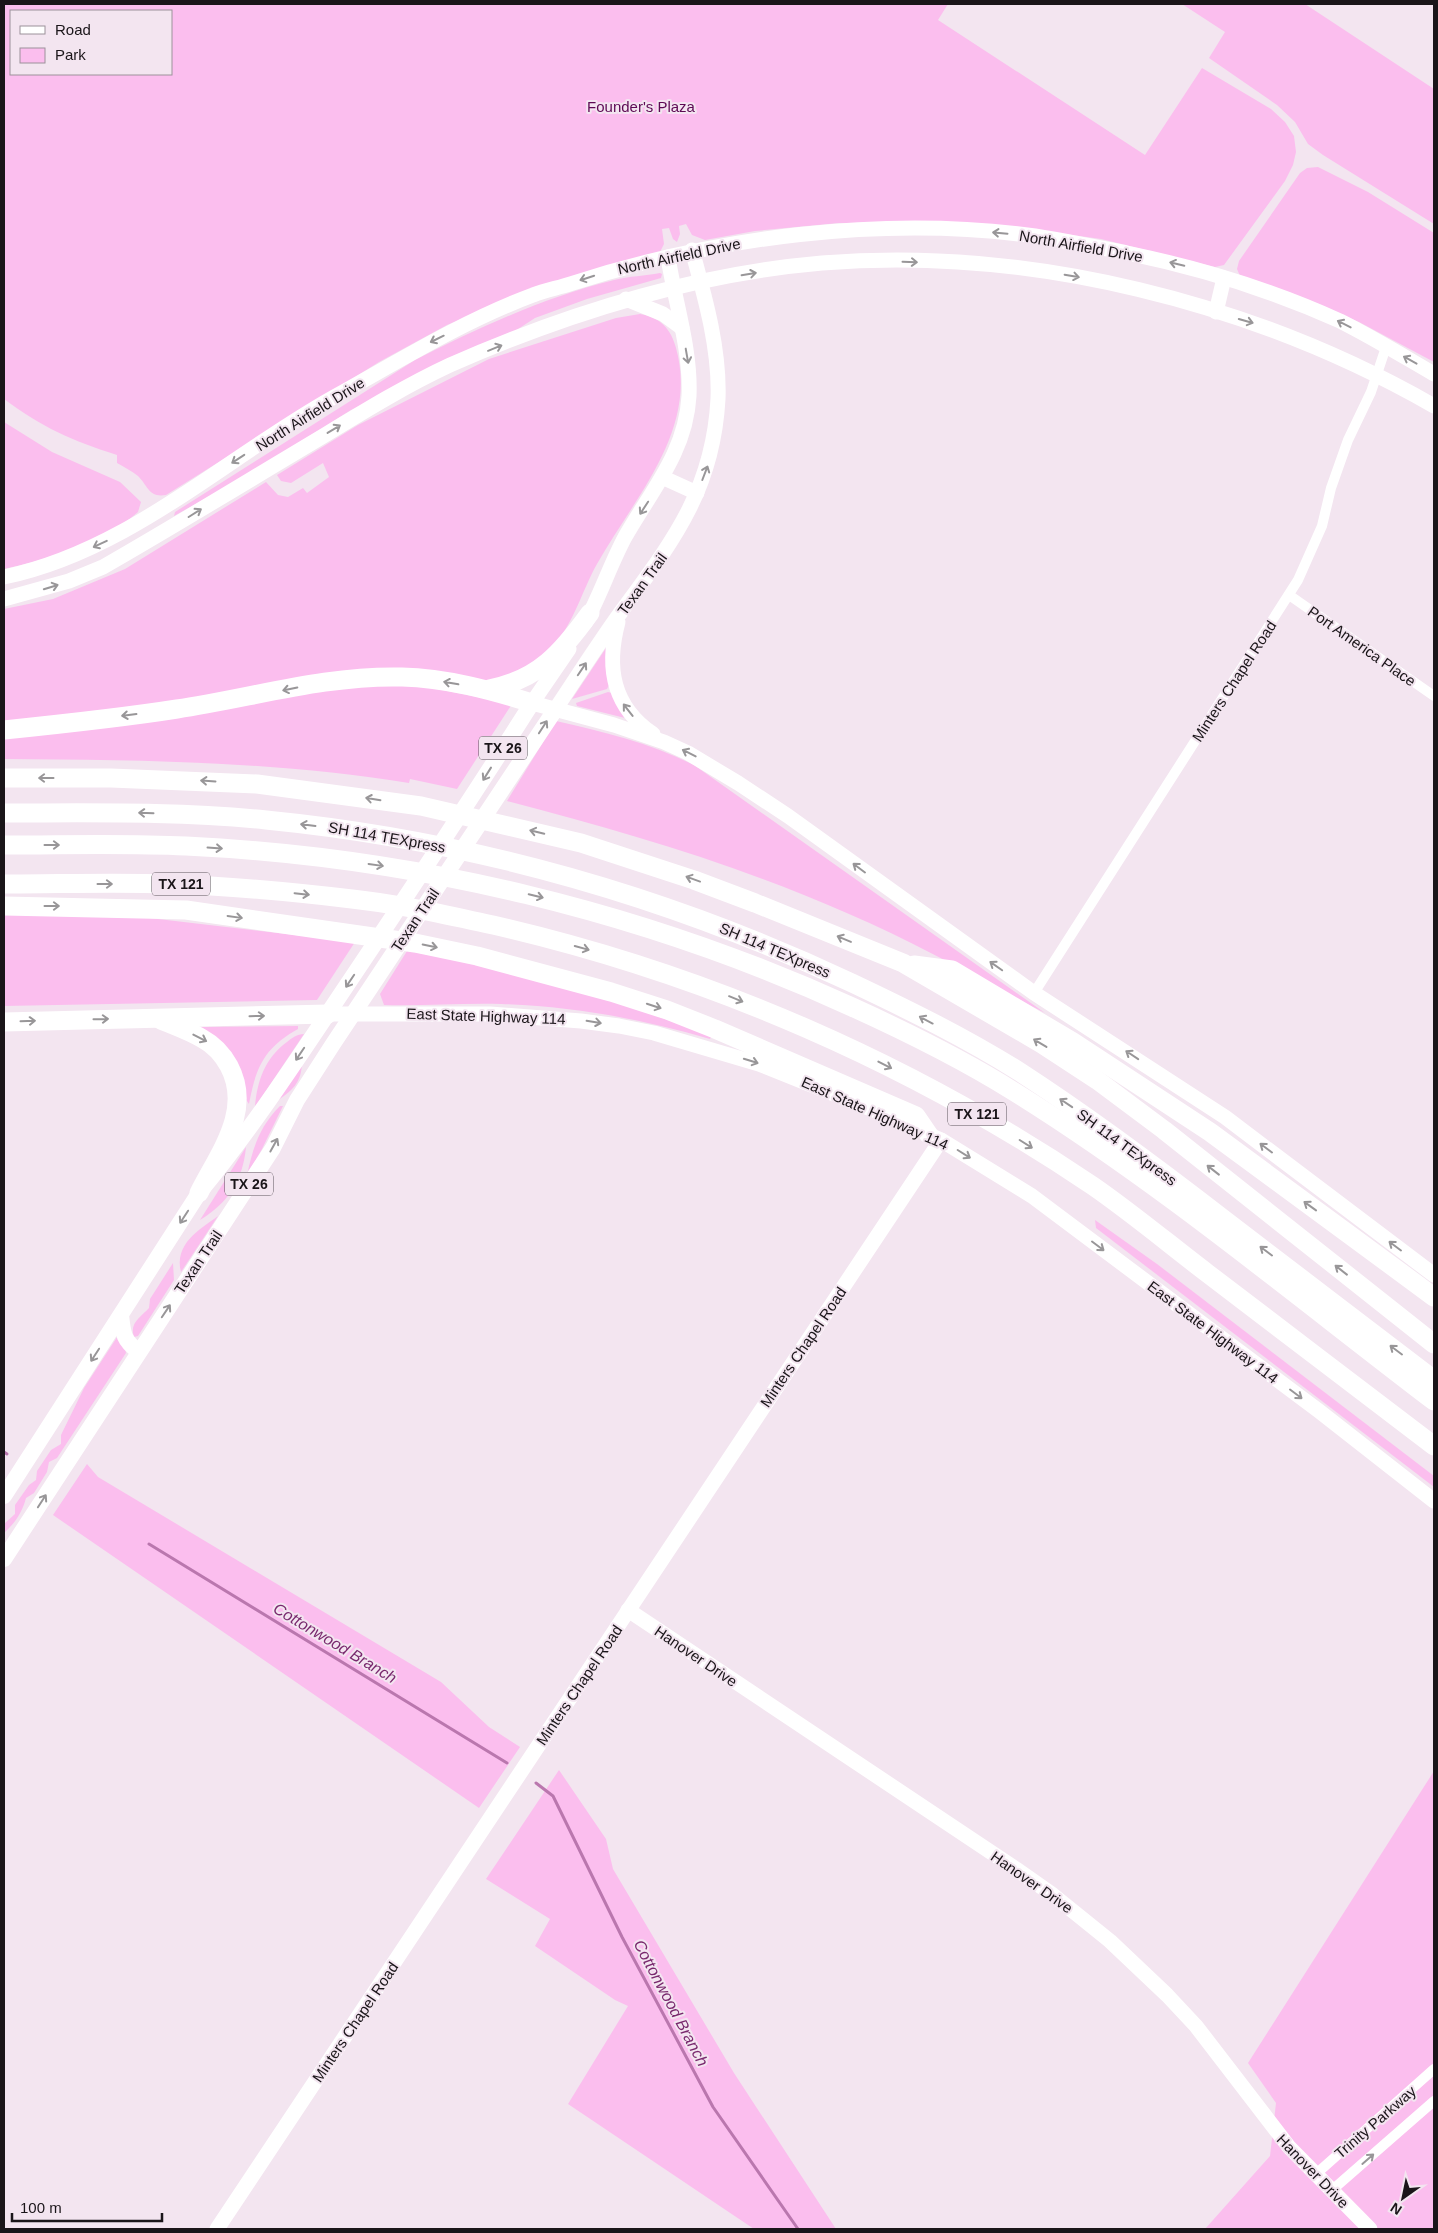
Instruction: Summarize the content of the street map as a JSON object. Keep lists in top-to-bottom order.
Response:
{
  "streets": {
    "highway": ["SH 114 TEXpress", "TX 121"],
    "main road": [
      "North Airfield Drive",
      "Texan Trail",
      "Minters Chapel Road",
      "TX 26",
      "East State Highway 114",
      "Hanover Drive"
    ],
    "street": ["Port America Place", "Trinity Parkway"]
  },
  "crossings": [
    ["North Airfield Drive", "Texan Trail"],
    ["North Airfield Drive", "Minters Chapel Road"],
    ["Texan Trail", "East State Highway 114"],
    ["Port America Place", "Minters Chapel Road"],
    ["Minters Chapel Road", "East State Highway 114"],
    ["Minters Chapel Road", "Hanover Drive"],
    ["Hanover Drive", "Trinity Parkway"]
  ],
  "one_way": ["East State Highway 114"],
  "water": ["Cottonwood Branch"],
  "parks": ["Founder's Plaza"],
  "legend": ["Road", "Park"],
  "scale_bar": "100 m",
  "north": "bottom left"
}
